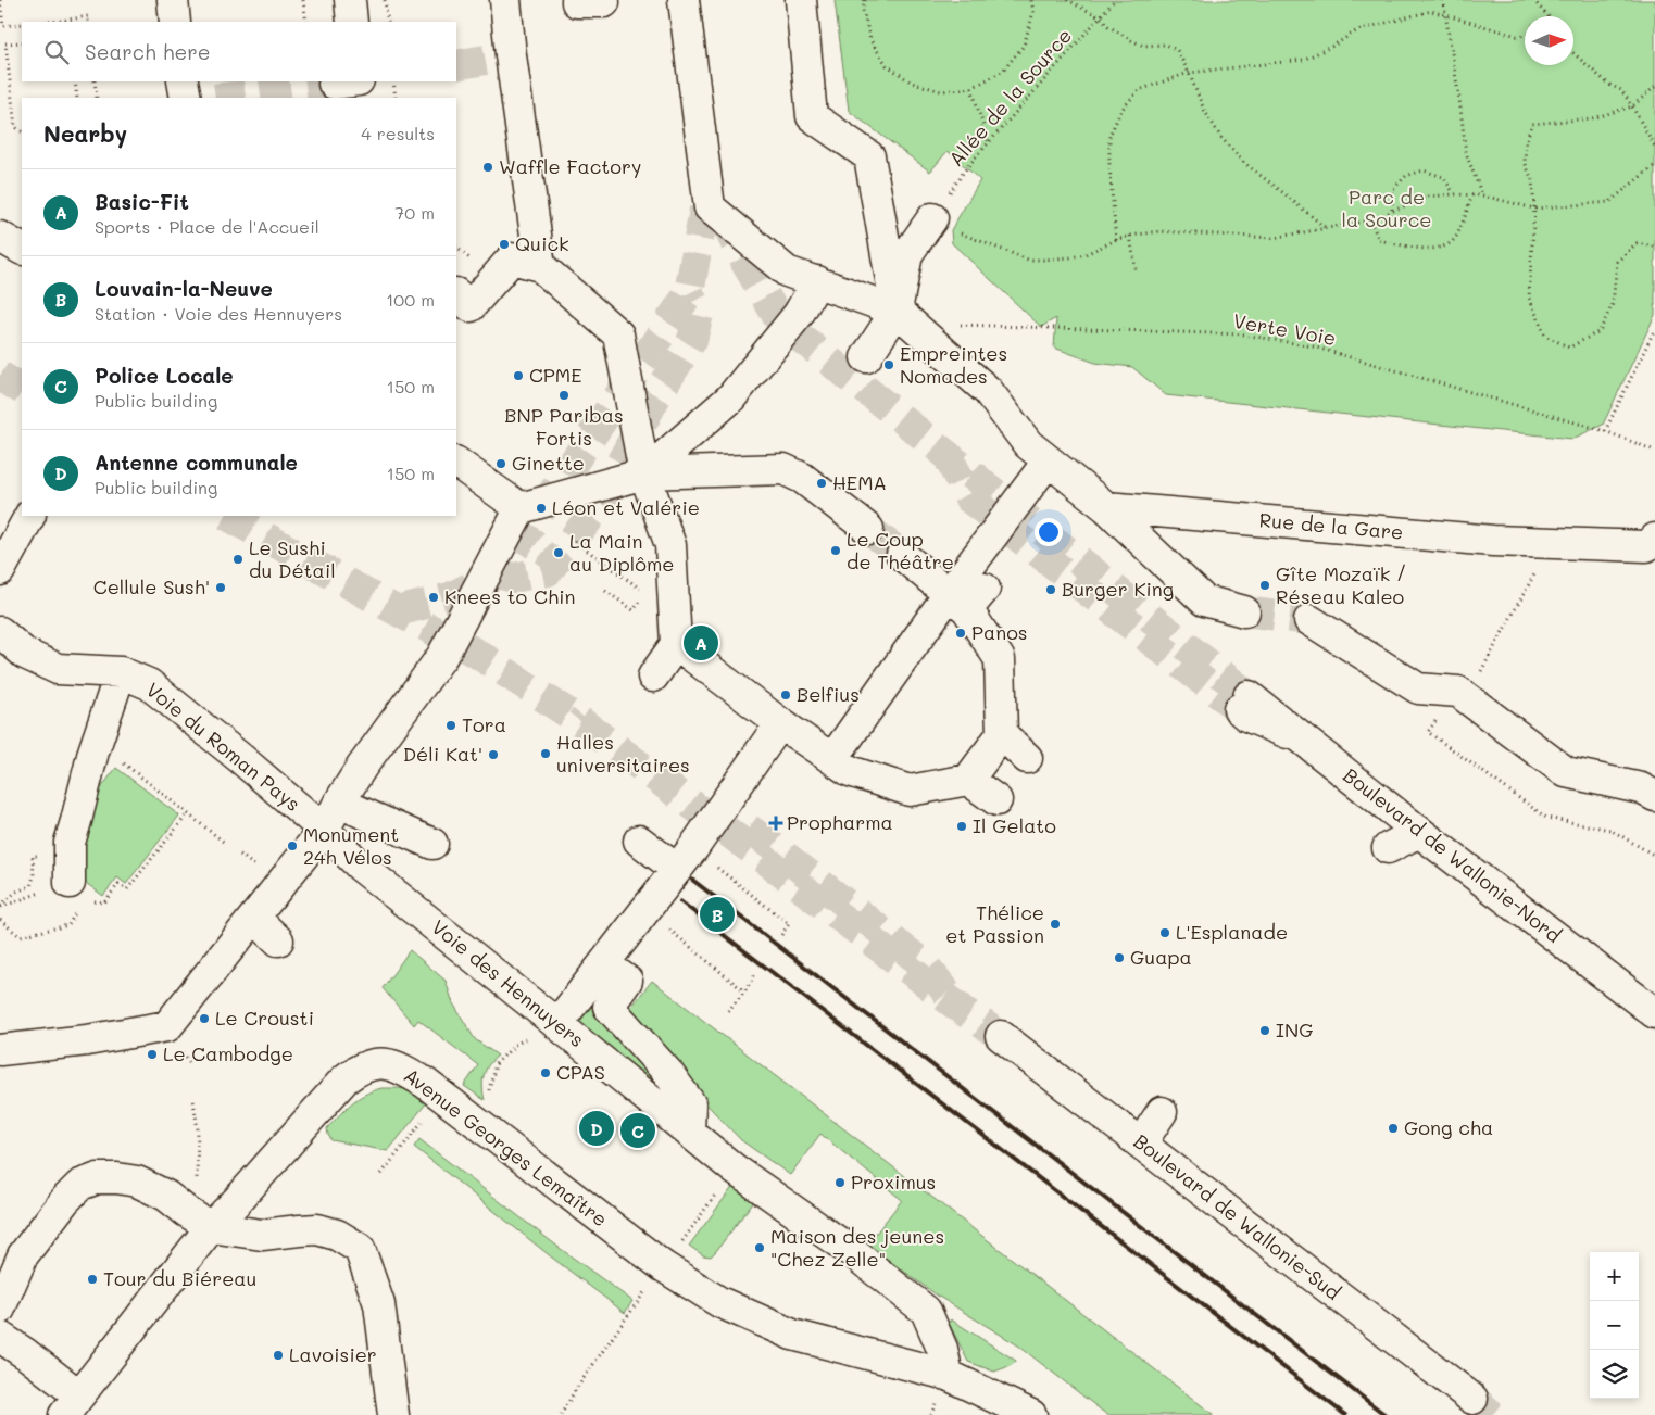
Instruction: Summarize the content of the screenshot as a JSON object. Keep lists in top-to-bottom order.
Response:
{
  "streets": {
    "street": [
      "Rue de la Gare",
      "Voie du Roman Pays",
      "Boulevard de Wallonie-Nord",
      "Voie des Hennuyers",
      "Avenue Georges Lemaître",
      "Boulevard de Wallonie-Sud"
    ],
    "path": ["Allée de la Source", "Verte Voie"]
  },
  "crossings": [
    ["Voie du Roman Pays", "Voie des Hennuyers"],
    ["Voie des Hennuyers", "Avenue Georges Lemaître"]
  ],
  "parks": ["Parc de la Source"],
  "places": {
    "other": [
      "Waffle Factory",
      "Quick",
      "Empreintes Nomades",
      "CPME",
      "BNP Paribas Fortis",
      "Ginette",
      "HEMA",
      "Léon et Valérie",
      "Le Coup de Théâtre",
      "La Main au Diplôme",
      "Le Sushi du Détail",
      "Gîte Mozaïk / Réseau Kaleo",
      "Cellule Sush'",
      "Burger King",
      "Knees to Chin",
      "Panos",
      "Belfius",
      "Tora",
      "Halles universitaires",
      "Déli Kat'",
      "Il Gelato",
      "Monument 24h Vélos",
      "Thélice et Passion",
      "L'Esplanade",
      "Guapa",
      "Le Crousti",
      "ING",
      "Le Cambodge",
      "CPAS",
      "Gong cha",
      "Proximus",
      "Maison des jeunes \"Chez Zelle\"",
      "Tour du Biéreau",
      "Lavoisier"
    ],
    "health": ["Propharma"]
  },
  "north": "right",
  "page": {
    "search": "Search here",
    "heading": ["Nearby", "4 results"],
    "list": [
      {
        "mark": "A",
        "name": "Basic-Fit",
        "note": "Sports · Place de l'Accueil",
        "value": "70 m"
      },
      {
        "mark": "B",
        "name": "Louvain-la-Neuve",
        "note": "Station · Voie des Hennuyers",
        "value": "100 m"
      },
      {
        "mark": "C",
        "name": "Police Locale",
        "note": "Public building",
        "value": "150 m"
      },
      {
        "mark": "D",
        "name": "Antenne communale",
        "note": "Public building",
        "value": "150 m"
      }
    ],
    "pins": [
      "A",
      "B",
      "D",
      "C"
    ],
    "map_buttons": ["+", "−"]
  }
}
